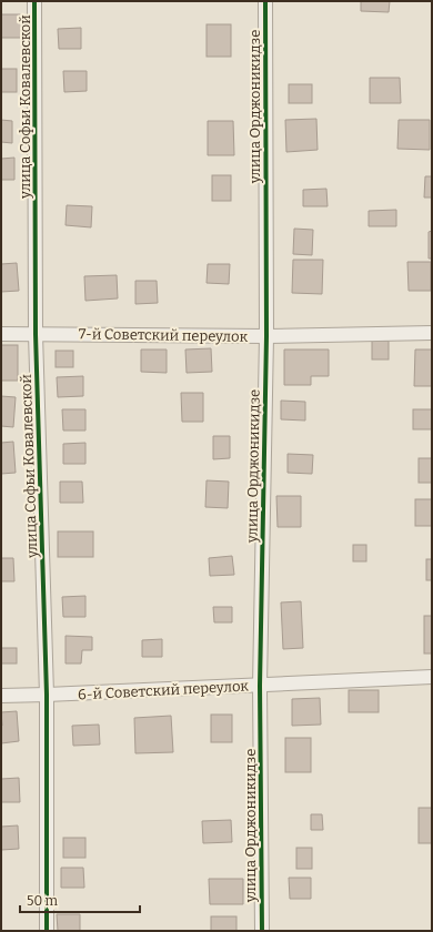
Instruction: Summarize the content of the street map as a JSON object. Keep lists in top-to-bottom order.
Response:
{
  "streets": {
    "street": [
      "улица Софьи Ковалевской",
      "улица Орджоникидзе",
      "7-й Советский переулок",
      "6-й Советский переулок"
    ]
  },
  "crossings": [
    ["улица Софьи Ковалевской", "7-й Советский переулок"],
    ["улица Софьи Ковалевской", "6-й Советский переулок"],
    ["улица Орджоникидзе", "7-й Советский переулок"],
    ["улица Орджоникидзе", "6-й Советский переулок"]
  ],
  "scale_bar": "50 m"
}
